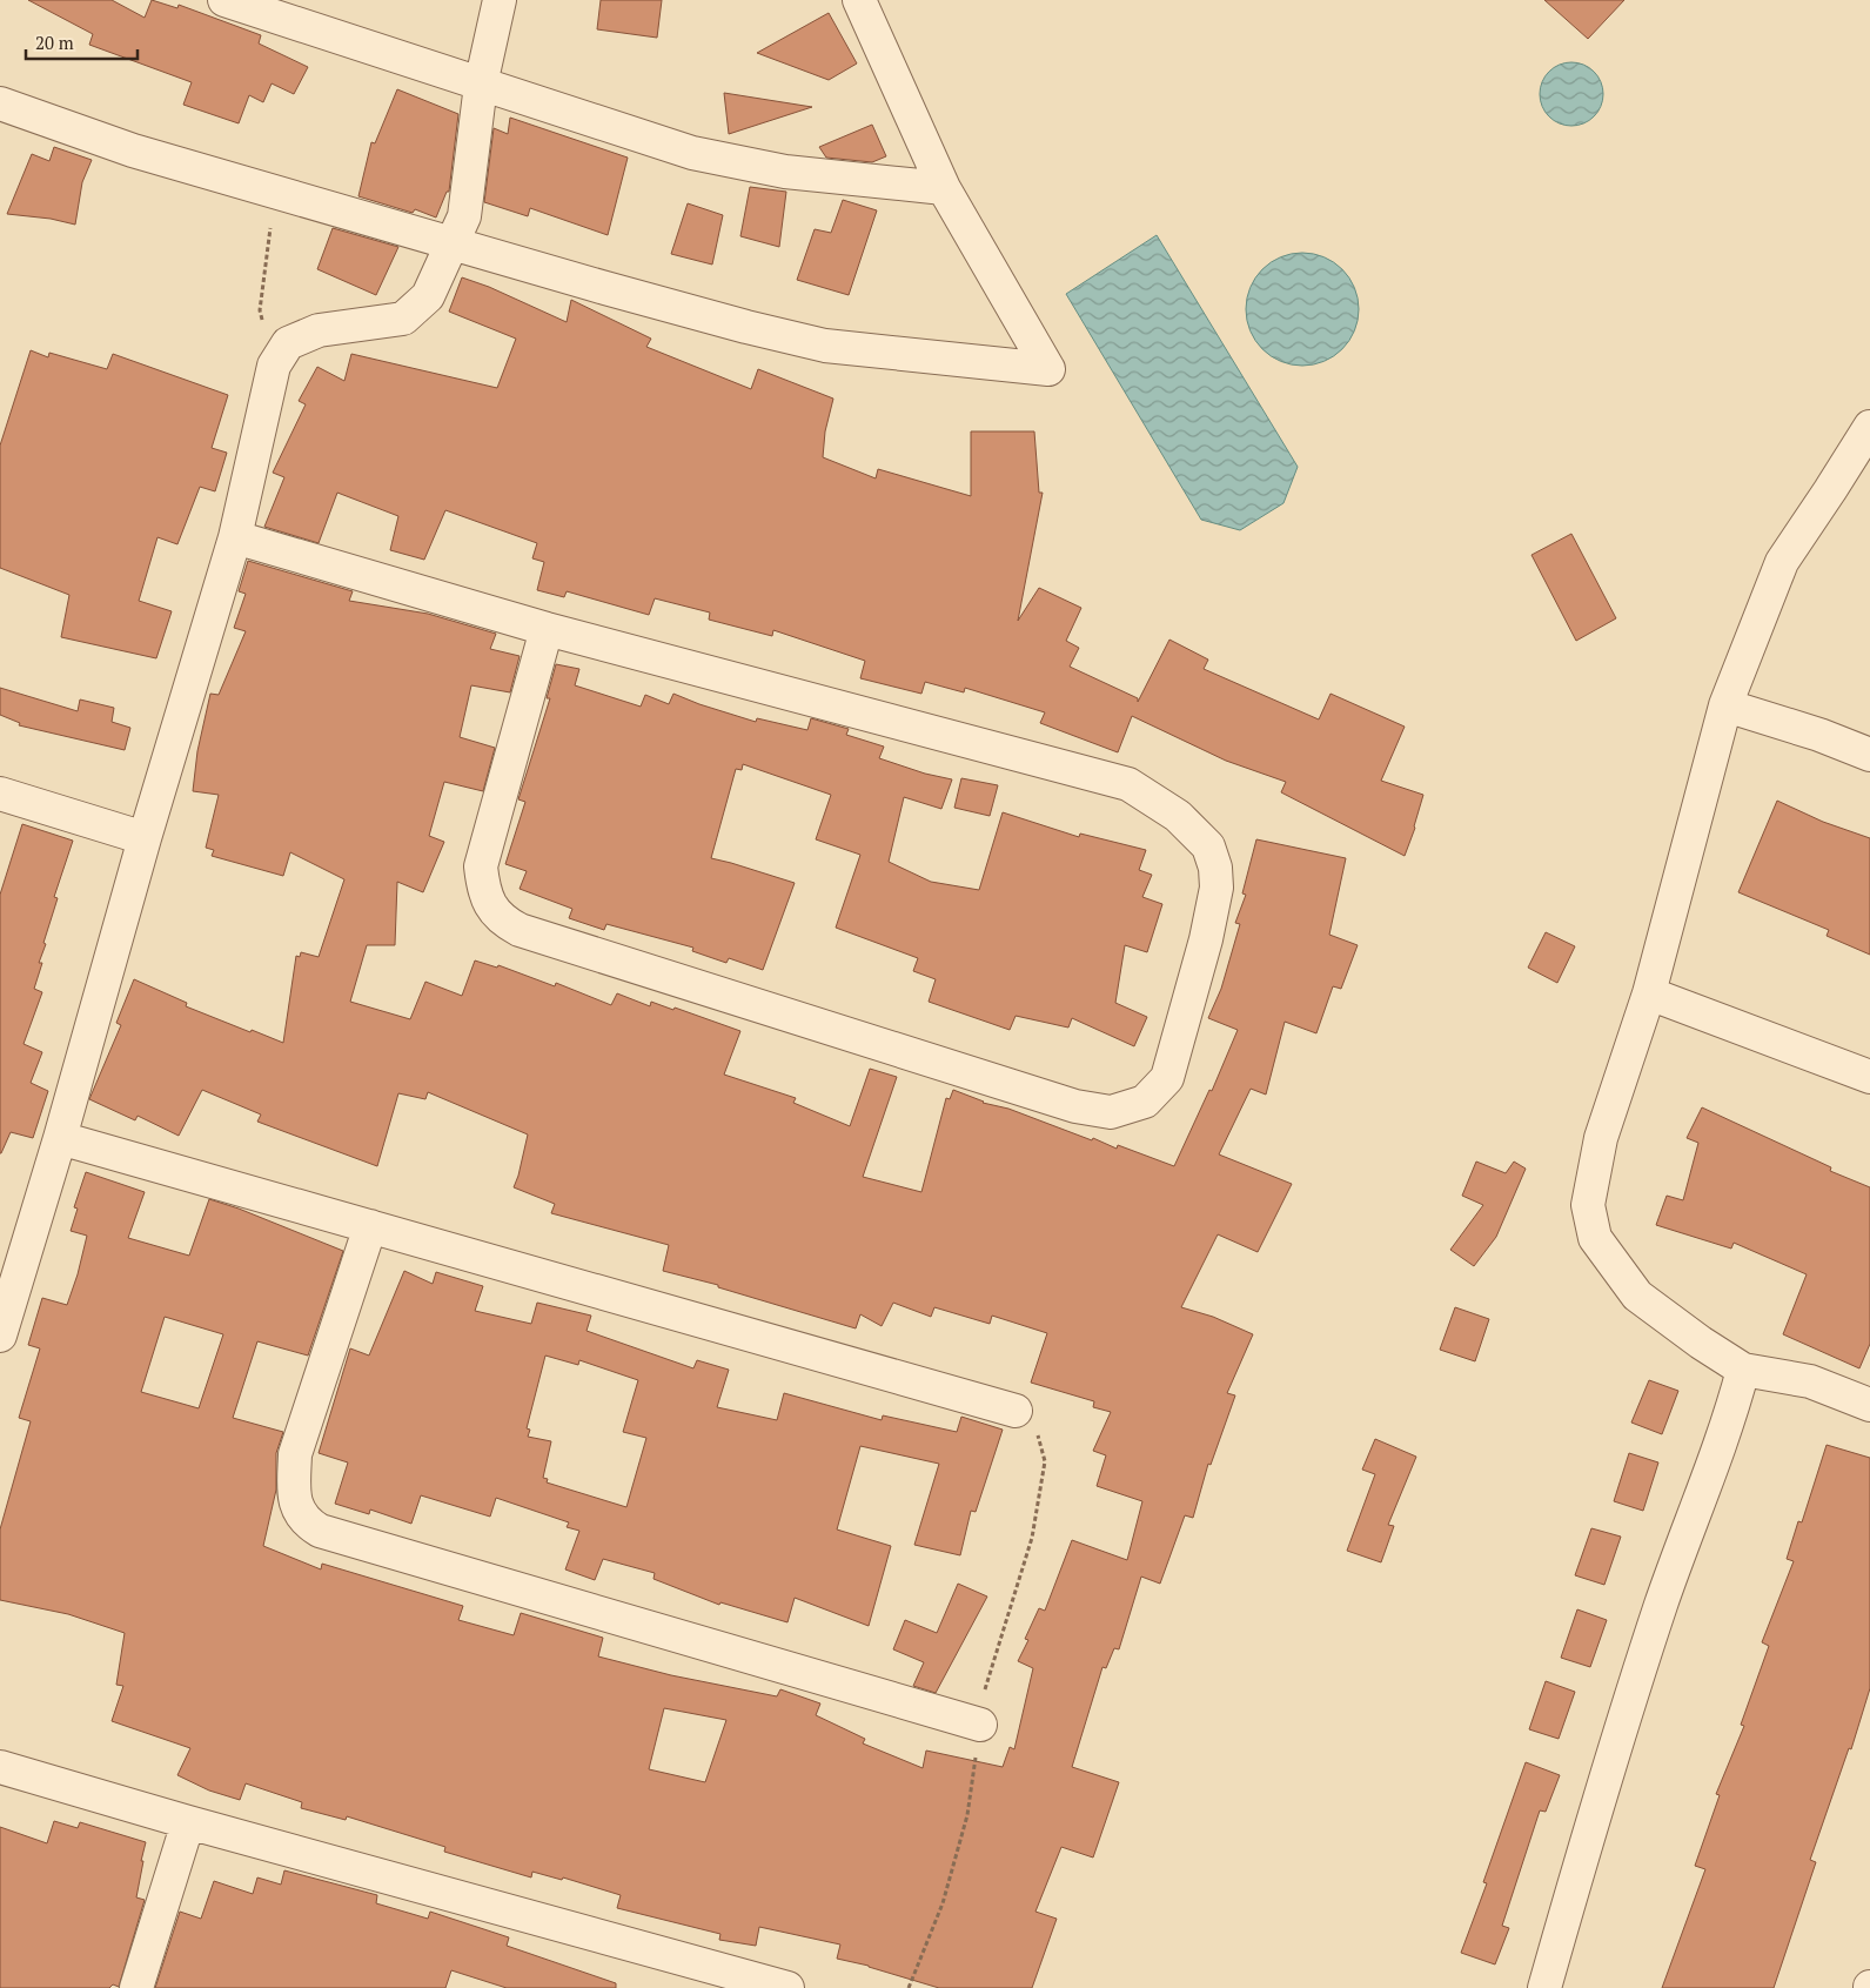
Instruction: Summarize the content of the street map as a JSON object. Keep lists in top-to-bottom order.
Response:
{
  "scale_bar": "20 m"
}
